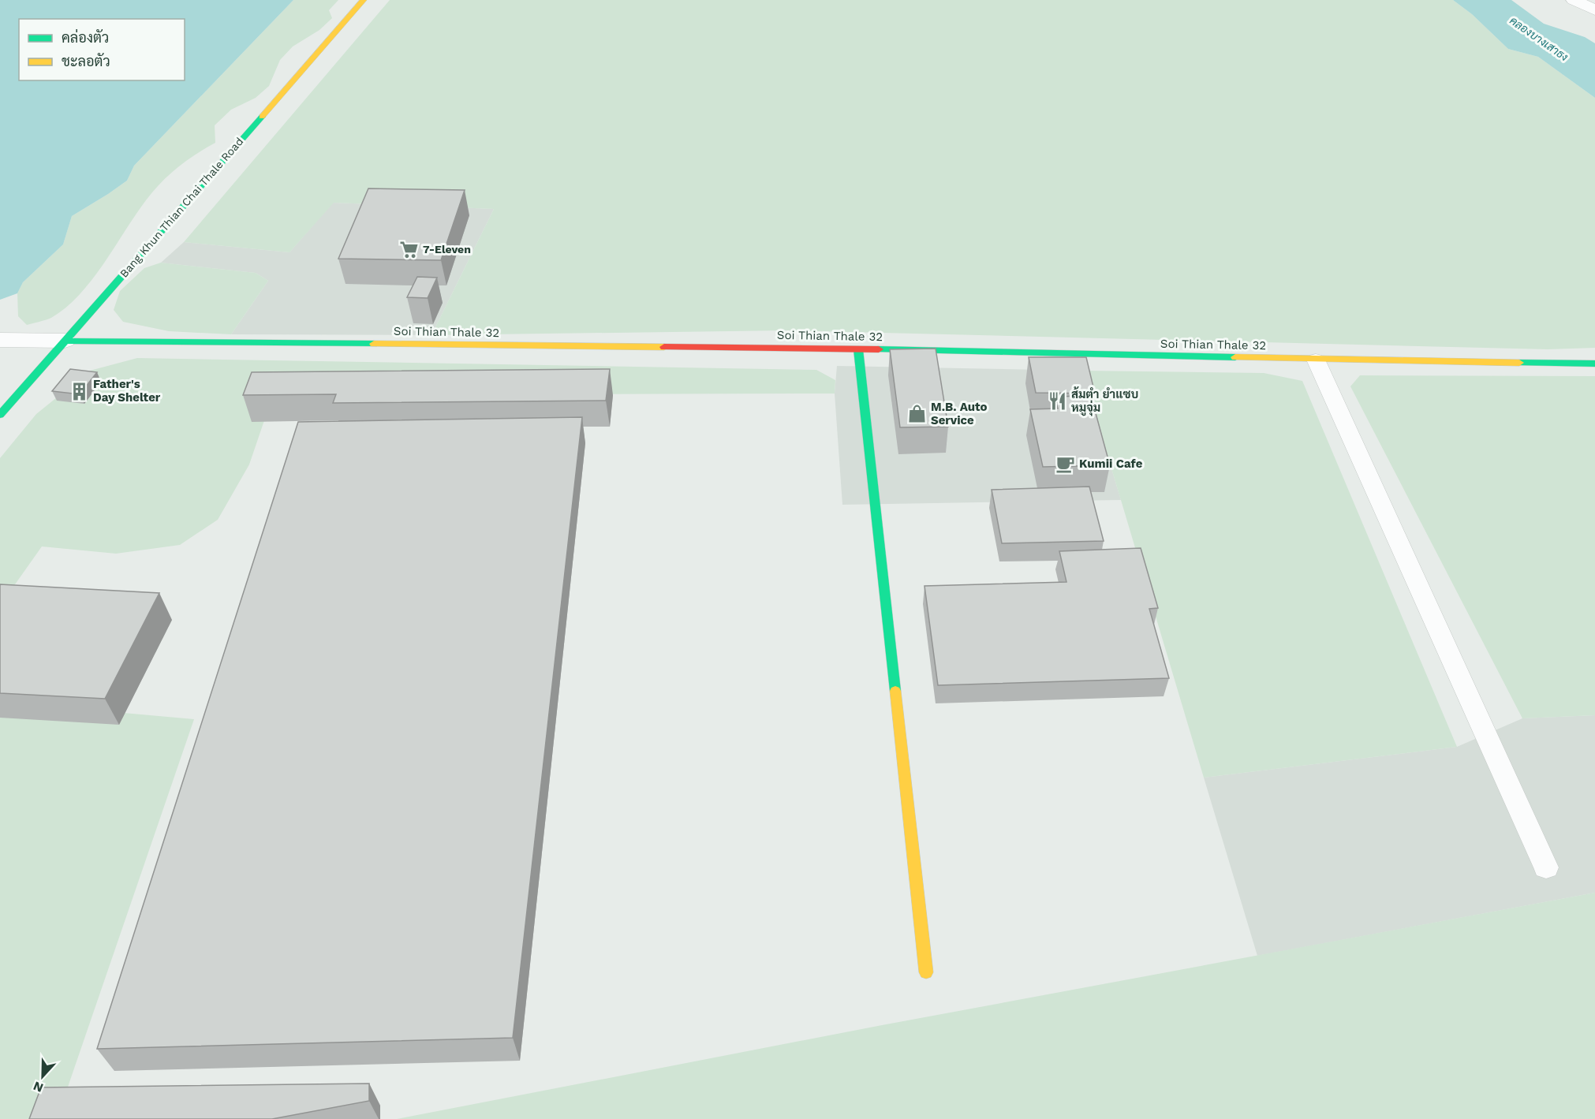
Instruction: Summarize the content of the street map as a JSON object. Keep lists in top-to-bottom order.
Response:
{
  "streets": {
    "street": ["Bang Khun Thian Chai Thale Road", "Soi Thian Thale 32"]
  },
  "crossings": [
    ["Bang Khun Thian Chai Thale Road", "Soi Thian Thale 32"]
  ],
  "water": ["คลองบางเสาธง"],
  "places": {
    "supermarket": ["7-Eleven"],
    "building": ["Father's Day Shelter"],
    "restaurant": ["ส้มตำ ยำแซบ หมูจุ่ม"],
    "shop": ["M.B. Auto Service"],
    "cafe": ["Kumii Cafe"]
  },
  "legend": ["คล่องตัว", "ชะลอตัว"],
  "north": "bottom"
}
